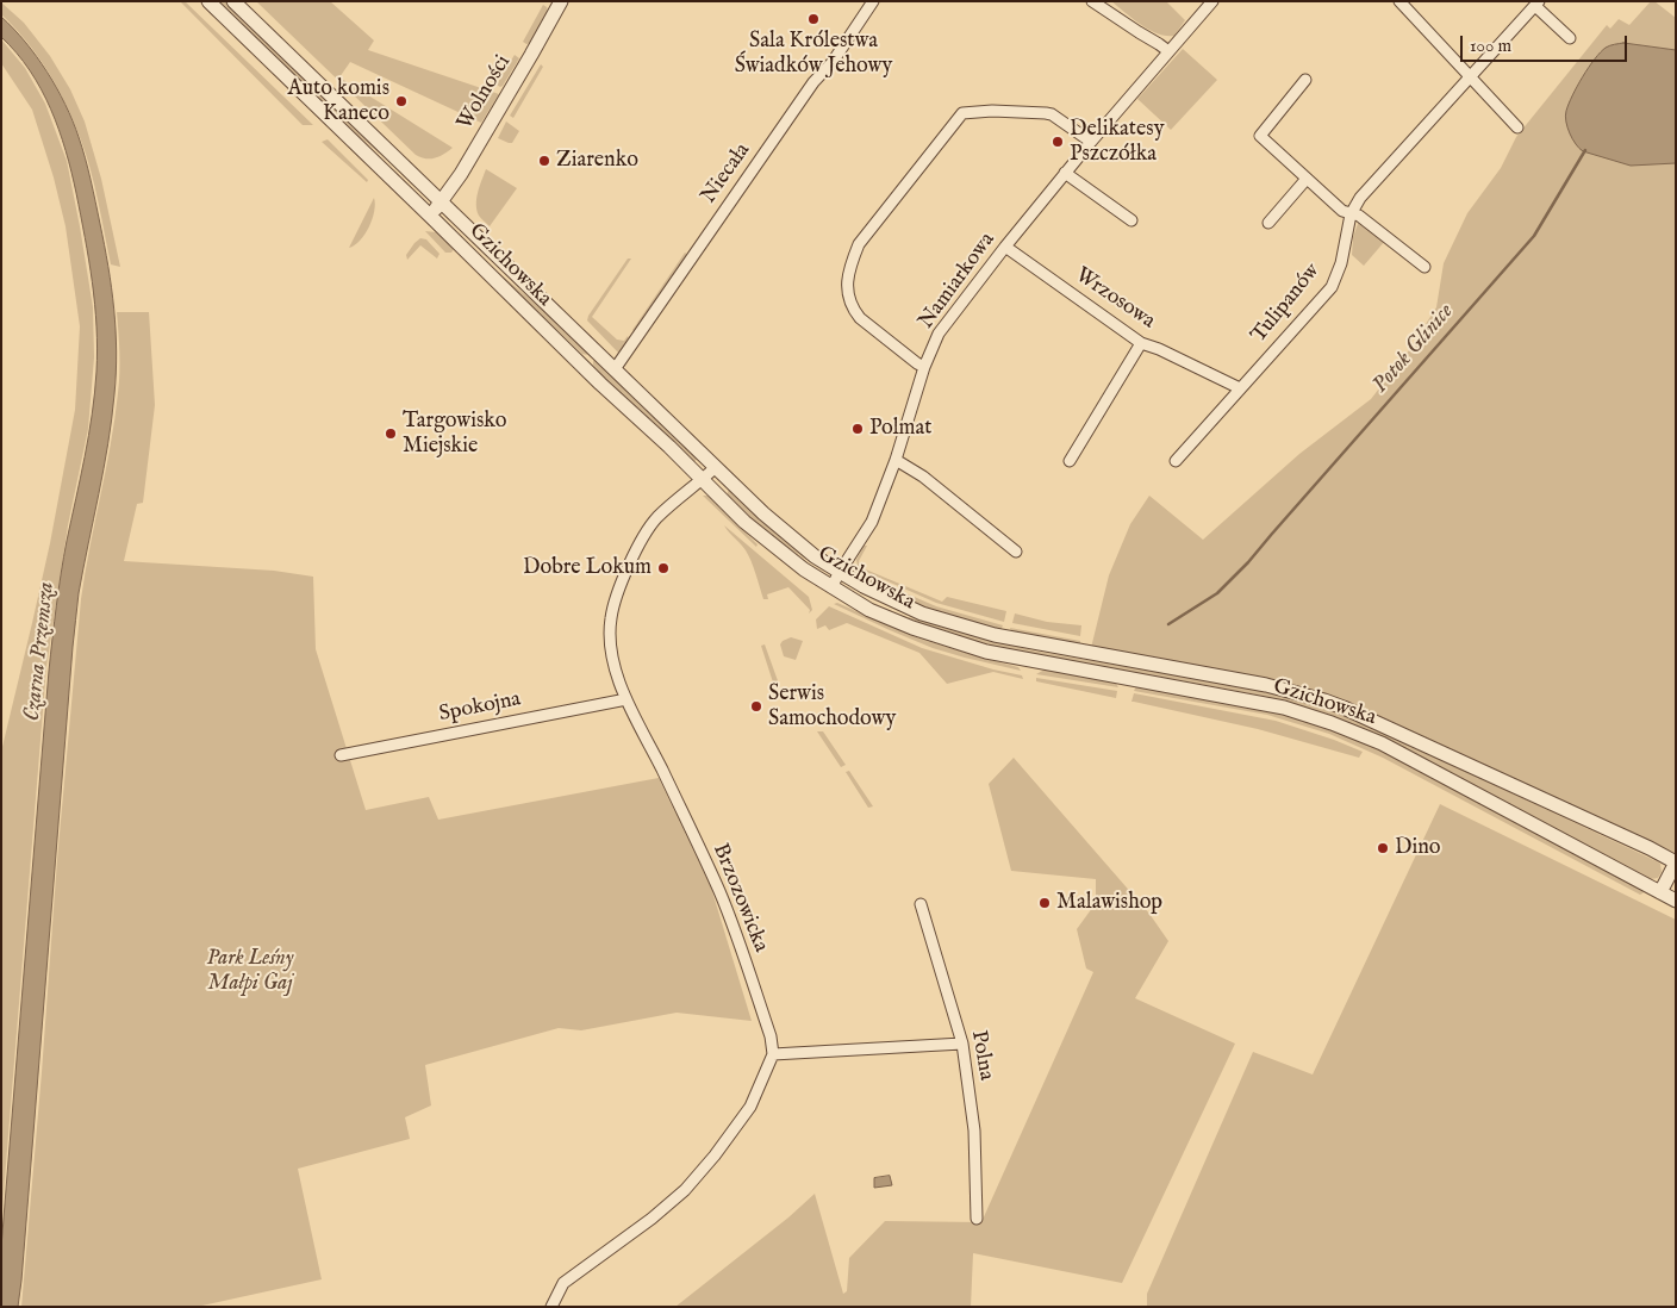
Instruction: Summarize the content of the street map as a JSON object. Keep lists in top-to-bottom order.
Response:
{
  "streets": {
    "street": [
      "Wolności",
      "Niecała",
      "Gzichowska",
      "Namiarkowa",
      "Wrzosowa",
      "Tulipanów",
      "Spokojna",
      "Brzozowicka",
      "Polna"
    ]
  },
  "crossings": [
    ["Wolności", "Gzichowska"],
    ["Niecała", "Gzichowska"],
    ["Gzichowska", "Namiarkowa"],
    ["Gzichowska", "Brzozowicka"],
    ["Namiarkowa", "Wrzosowa"],
    ["Wrzosowa", "Tulipanów"],
    ["Spokojna", "Brzozowicka"]
  ],
  "water": ["Potok Glinice", "Czarna Przemsza"],
  "parks": ["Park Leśny Małpi Gaj"],
  "places": [
    "Sala Królestwa Świadków Jehowy",
    "Auto komis Kaneco",
    "Delikatesy Pszczółka",
    "Ziarenko",
    "Polmat",
    "Targowisko Miejskie",
    "Dobre Lokum",
    "Serwis Samochodowy",
    "Dino",
    "Malawishop"
  ],
  "scale_bar": "100 m"
}
